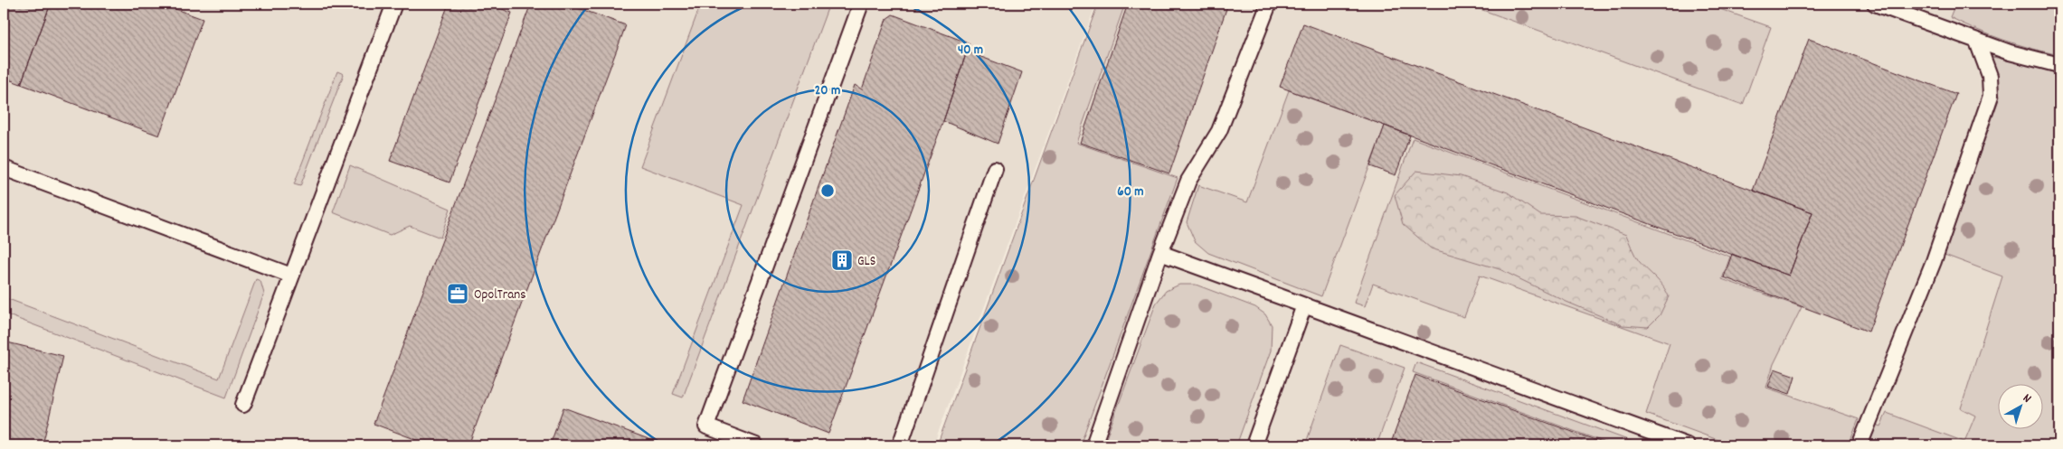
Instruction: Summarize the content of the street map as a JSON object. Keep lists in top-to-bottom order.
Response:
{
  "places": {
    "building": ["GLS"],
    "office": ["OpolTrans"]
  },
  "north": "top right",
  "rings": ["40 m", "20 m", "60 m"]
}
